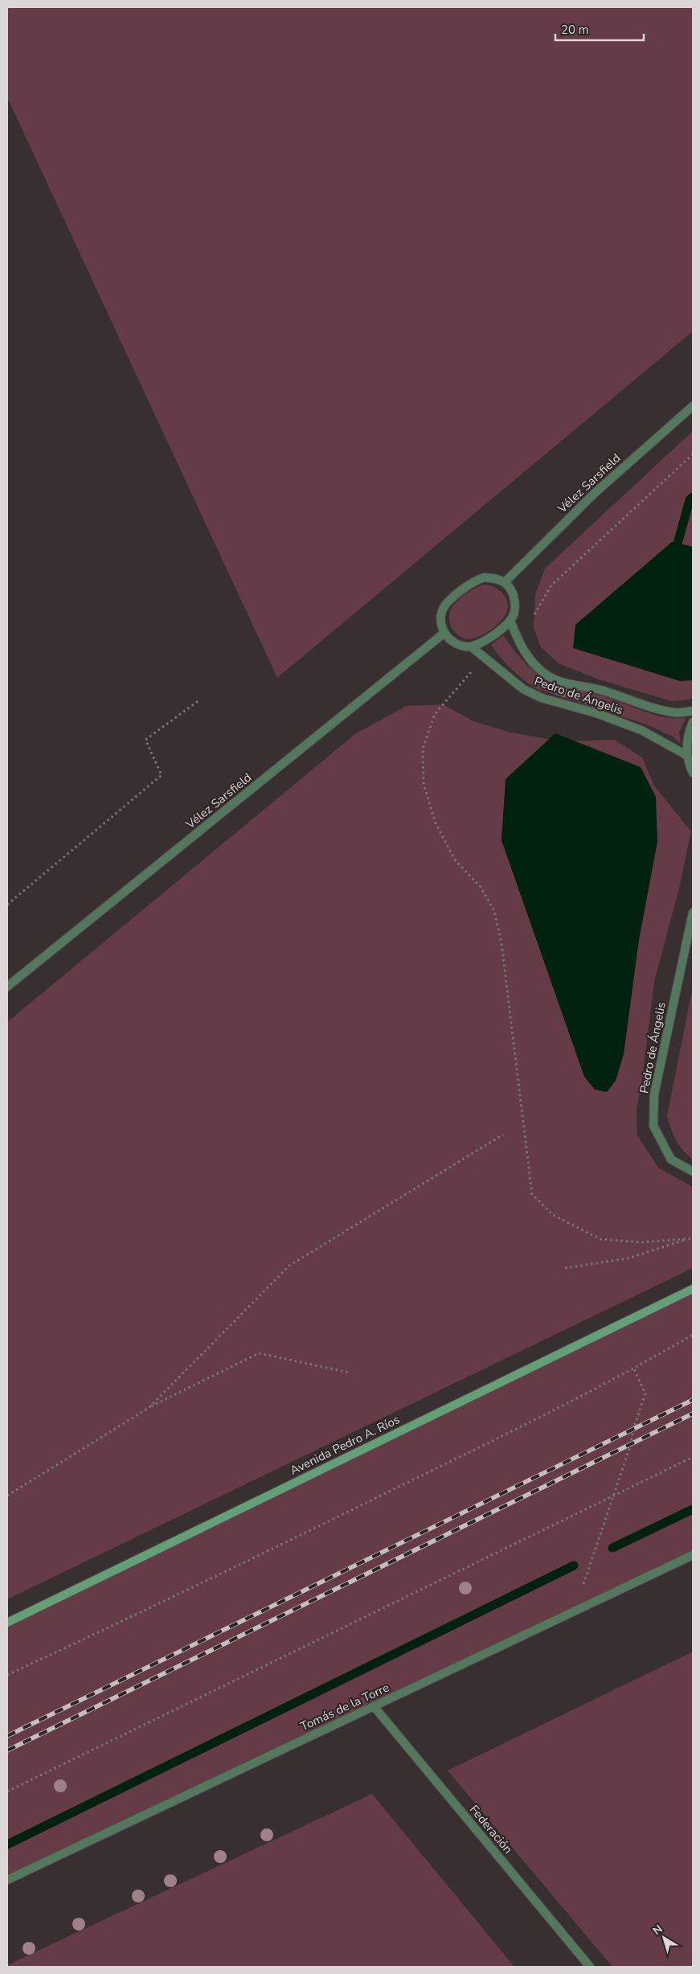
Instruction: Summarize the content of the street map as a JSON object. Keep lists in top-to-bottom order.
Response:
{
  "streets": {
    "main road": ["Avenida Pedro A. Ríos"],
    "street": [
      "Vélez Sarsfield",
      "Pedro de Ángelis",
      "Tomás de la Torre",
      "Federación"
    ]
  },
  "crossings": [
    ["Vélez Sarsfield", "Pedro de Ángelis"],
    ["Tomás de la Torre", "Federación"]
  ],
  "scale_bar": "20 m",
  "north": "top left"
}
